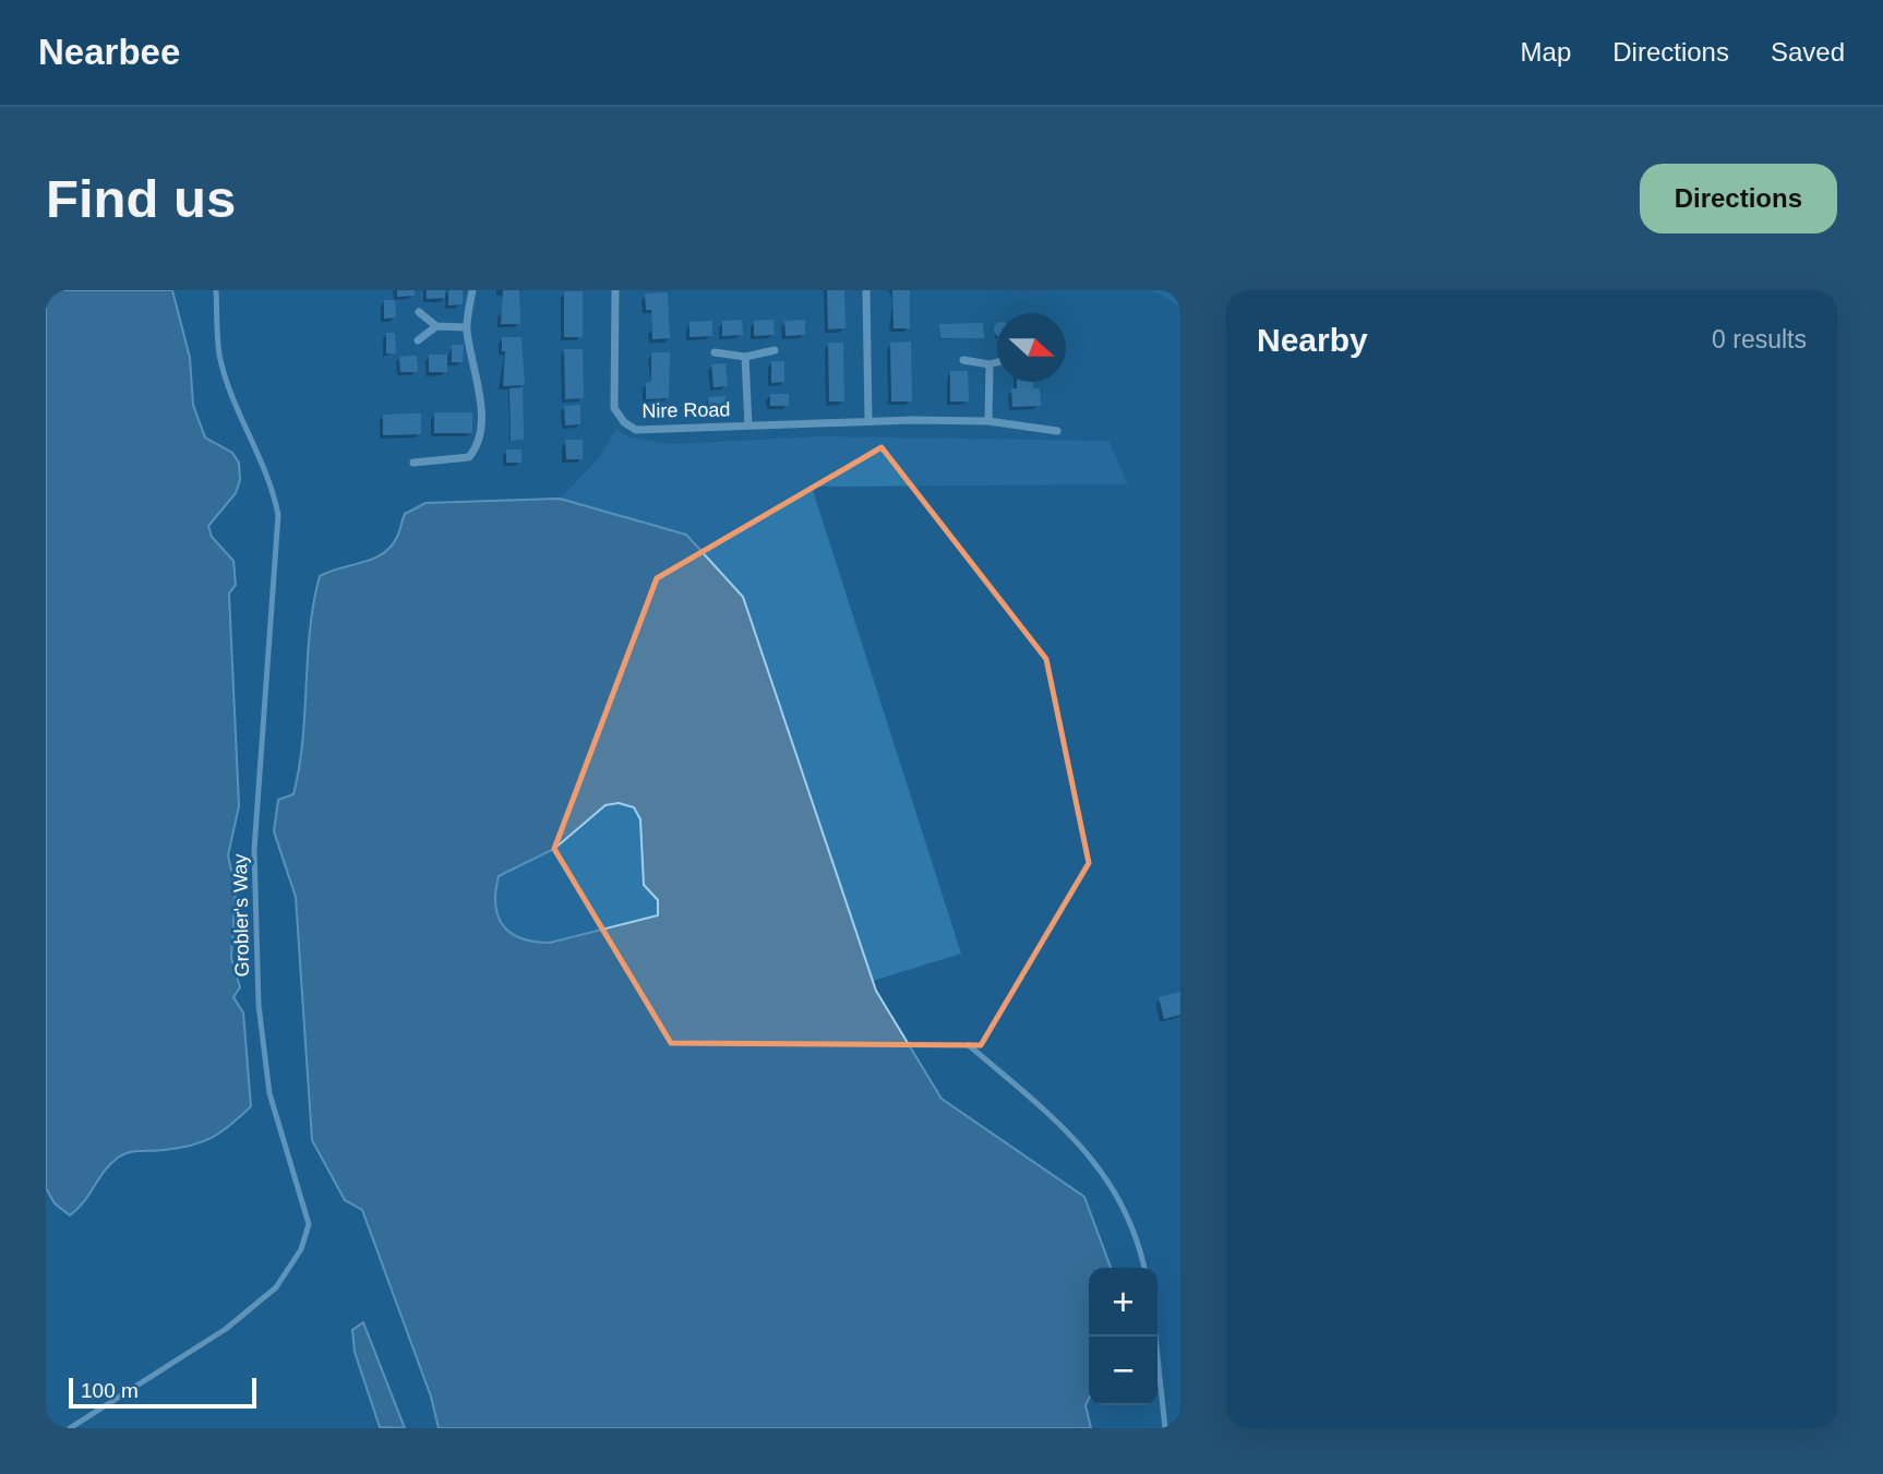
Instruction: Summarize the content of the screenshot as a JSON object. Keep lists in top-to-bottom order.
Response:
{
  "streets": {
    "street": ["Nire Road"],
    "lane": ["Grobler's Way"]
  },
  "scale_bar": "100 m",
  "north": "right",
  "page": {
    "header": "Nearbee",
    "nav": ["Map", "Directions", "Saved"],
    "buttons": "Directions",
    "title": "Find us",
    "heading": ["Nearby", "0 results"],
    "map_buttons": ["+", "−"],
    "scale": "100 m"
  }
}
